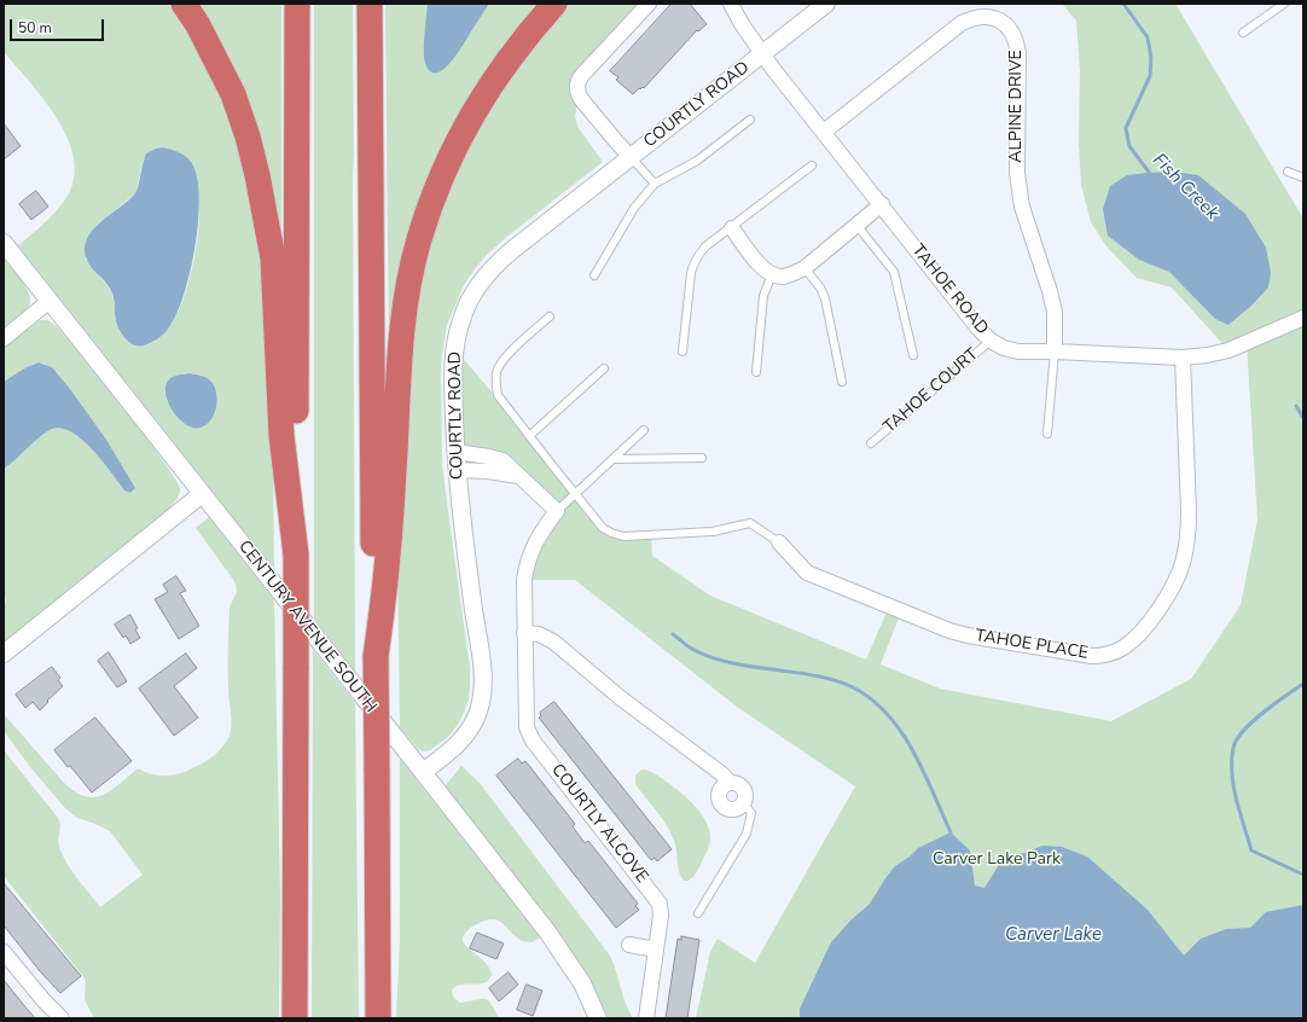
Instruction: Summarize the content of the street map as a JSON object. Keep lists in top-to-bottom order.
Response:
{
  "streets": {
    "street": [
      "COURTLY ROAD",
      "ALPINE DRIVE",
      "TAHOE ROAD",
      "CENTURY AVENUE SOUTH",
      "TAHOE PLACE",
      "COURTLY ALCOVE"
    ],
    "lane": ["TAHOE COURT"]
  },
  "crossings": [
    ["COURTLY ROAD", "TAHOE ROAD"],
    ["COURTLY ROAD", "CENTURY AVENUE SOUTH"],
    ["ALPINE DRIVE", "TAHOE ROAD"],
    ["TAHOE ROAD", "TAHOE COURT"],
    ["TAHOE ROAD", "TAHOE PLACE"]
  ],
  "water": ["Fish Creek", "Carver Lake"],
  "parks": ["Carver Lake Park"],
  "scale_bar": "50 m"
}
